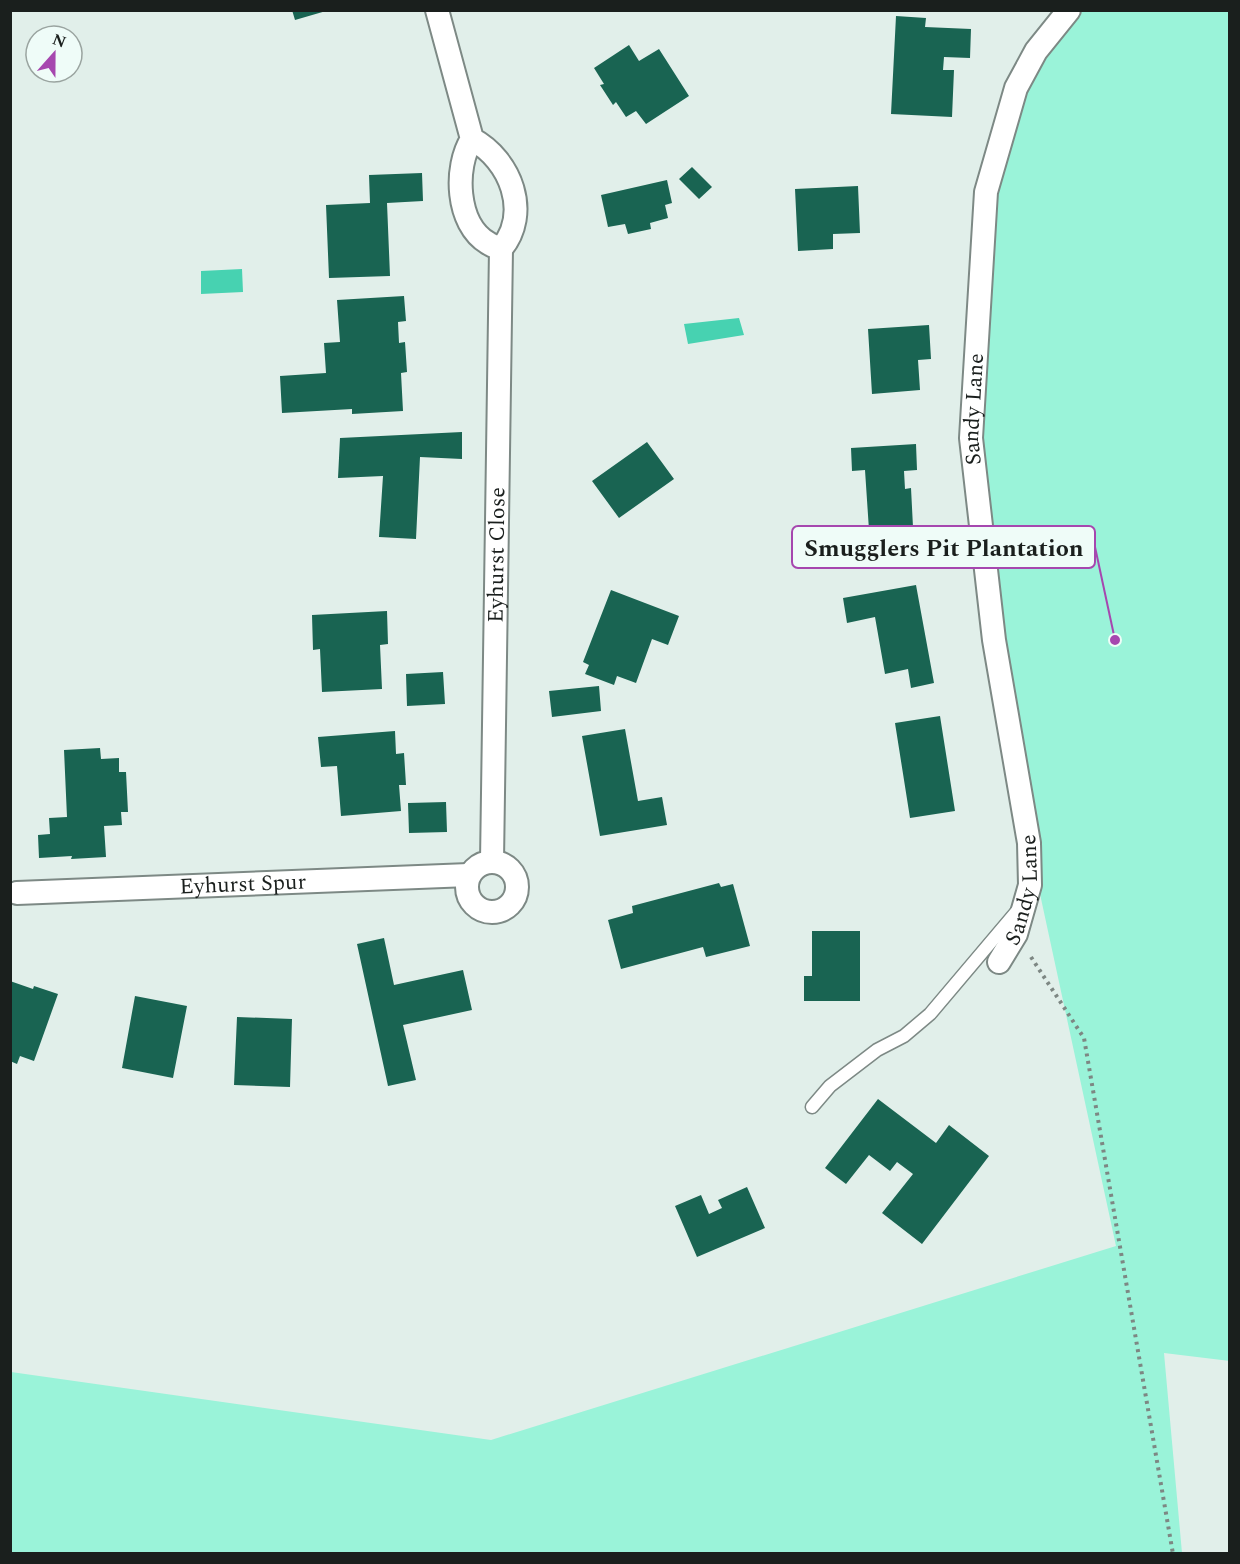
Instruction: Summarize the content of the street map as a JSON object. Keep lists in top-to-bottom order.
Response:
{
  "streets": {
    "street": ["Sandy Lane", "Eyhurst Close", "Eyhurst Spur"]
  },
  "crossings": [
    ["Eyhurst Close", "Eyhurst Spur"]
  ],
  "places": ["Smugglers Pit Plantation"],
  "north": "top"
}
